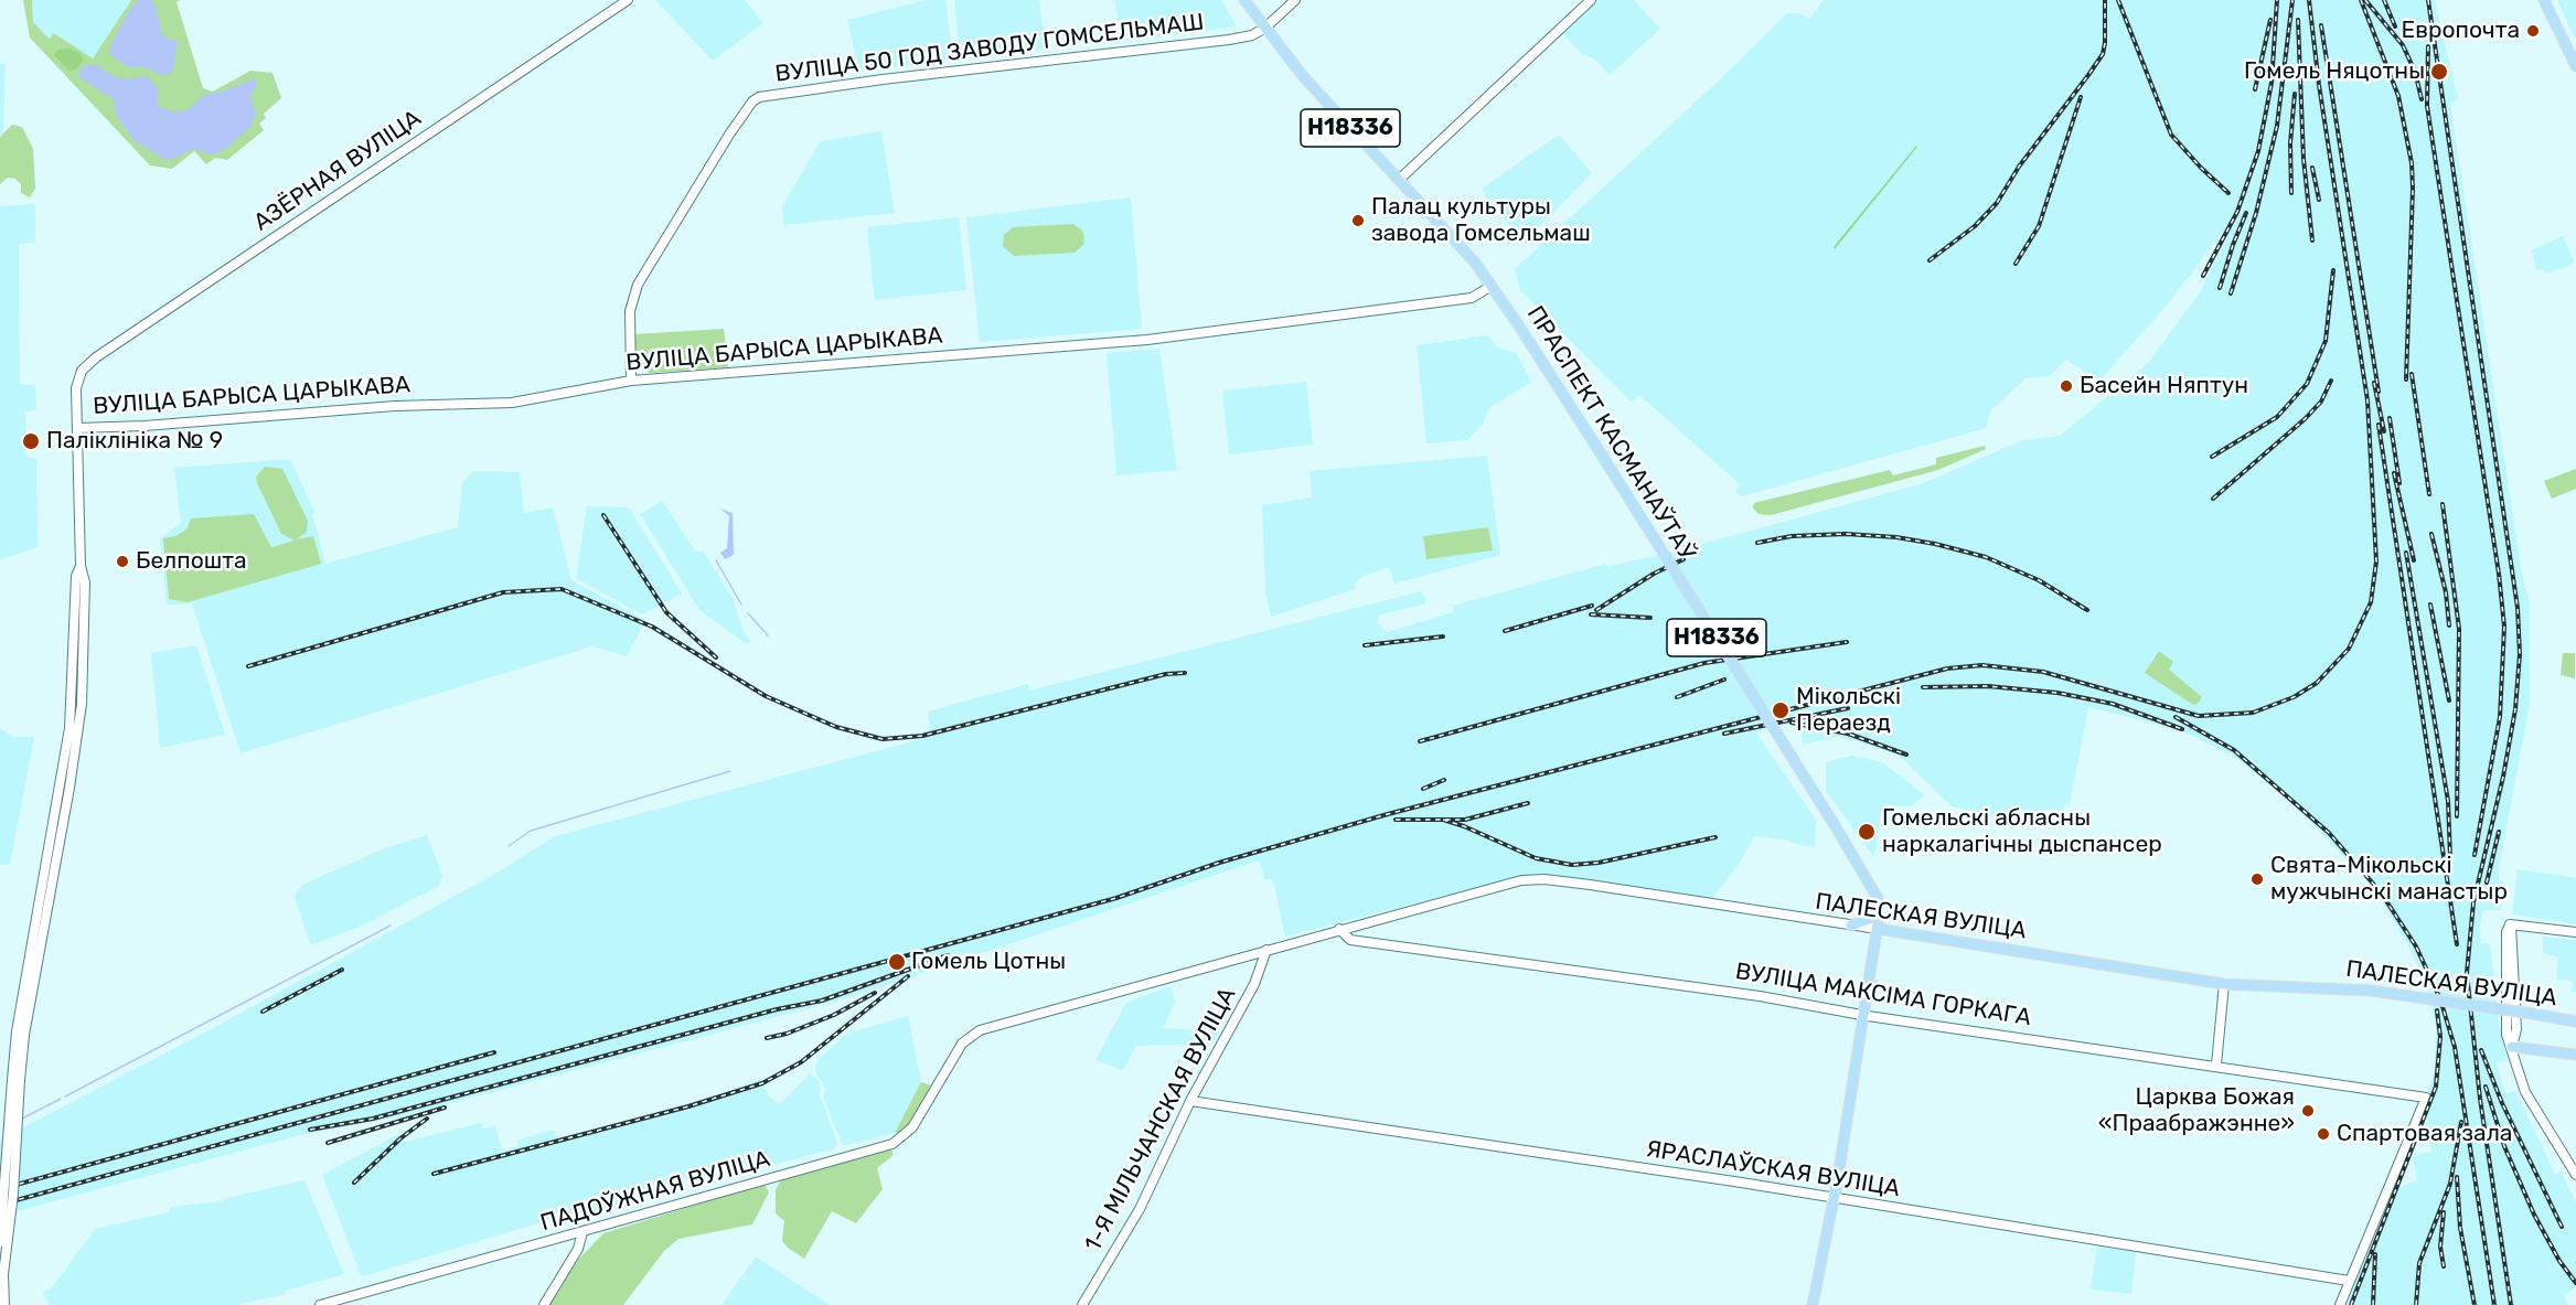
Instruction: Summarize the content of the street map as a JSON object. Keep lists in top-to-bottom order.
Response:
{
  "streets": {
    "main road": ["Н18336", "ПРАСПЕКТ КАСМАНАЎТАЎ", "ПАЛЕСКАЯ ВУЛІЦА"],
    "street": [
      "ВУЛІЦА 50 ГОД ЗАВОДУ ГОМСЕЛЬМАШ",
      "АЗЁРНАЯ ВУЛІЦА",
      "ВУЛІЦА БАРЫСА ЦАРЫКАВА",
      "ВУЛІЦА МАКСІМА ГОРКАГА",
      "1-Я МІЛЬЧАНСКАЯ ВУЛІЦА",
      "ЯРАСЛАЎСКАЯ ВУЛІЦА",
      "ПАДОЎЖНАЯ ВУЛІЦА"
    ]
  },
  "crossings": [
    ["ВУЛІЦА 50 ГОД ЗАВОДУ ГОМСЕЛЬМАШ", "ВУЛІЦА БАРЫСА ЦАРЫКАВА"],
    ["ВУЛІЦА 50 ГОД ЗАВОДУ ГОМСЕЛЬМАШ", "ПРАСПЕКТ КАСМАНАЎТАЎ"],
    ["АЗЁРНАЯ ВУЛІЦА", "ВУЛІЦА БАРЫСА ЦАРЫКАВА"],
    ["ВУЛІЦА БАРЫСА ЦАРЫКАВА", "ПРАСПЕКТ КАСМАНАЎТАЎ"],
    ["ПРАСПЕКТ КАСМАНАЎТАЎ", "ПАЛЕСКАЯ ВУЛІЦА"],
    ["ПРАСПЕКТ КАСМАНАЎТАЎ", "ВУЛІЦА МАКСІМА ГОРКАГА"],
    ["ПРАСПЕКТ КАСМАНАЎТАЎ", "ЯРАСЛАЎСКАЯ ВУЛІЦА"],
    ["ПАЛЕСКАЯ ВУЛІЦА", "ВУЛІЦА МАКСІМА ГОРКАГА"],
    ["ПАЛЕСКАЯ ВУЛІЦА", "1-Я МІЛЬЧАНСКАЯ ВУЛІЦА"],
    ["ПАЛЕСКАЯ ВУЛІЦА", "ПАДОЎЖНАЯ ВУЛІЦА"],
    ["ВУЛІЦА МАКСІМА ГОРКАГА", "ЯРАСЛАЎСКАЯ ВУЛІЦА"],
    ["1-Я МІЛЬЧАНСКАЯ ВУЛІЦА", "ЯРАСЛАЎСКАЯ ВУЛІЦА"],
    ["1-Я МІЛЬЧАНСКАЯ ВУЛІЦА", "ПАДОЎЖНАЯ ВУЛІЦА"]
  ],
  "places": [
    "Европочта",
    "Гомель Няцотны",
    "Палац культуры завода Гомсельмаш",
    "Басейн Няптун",
    "Паліклініка № 9",
    "Белпошта",
    "Мікольскі Пераезд",
    "Гомельскі абласны наркалагічны дыспансер",
    "Свята-Мікольскі мужчынскі манастыр",
    "Гомель Цотны",
    "Царква Божая «Праабражэнне»",
    "Спартовая зала"
  ]
}
